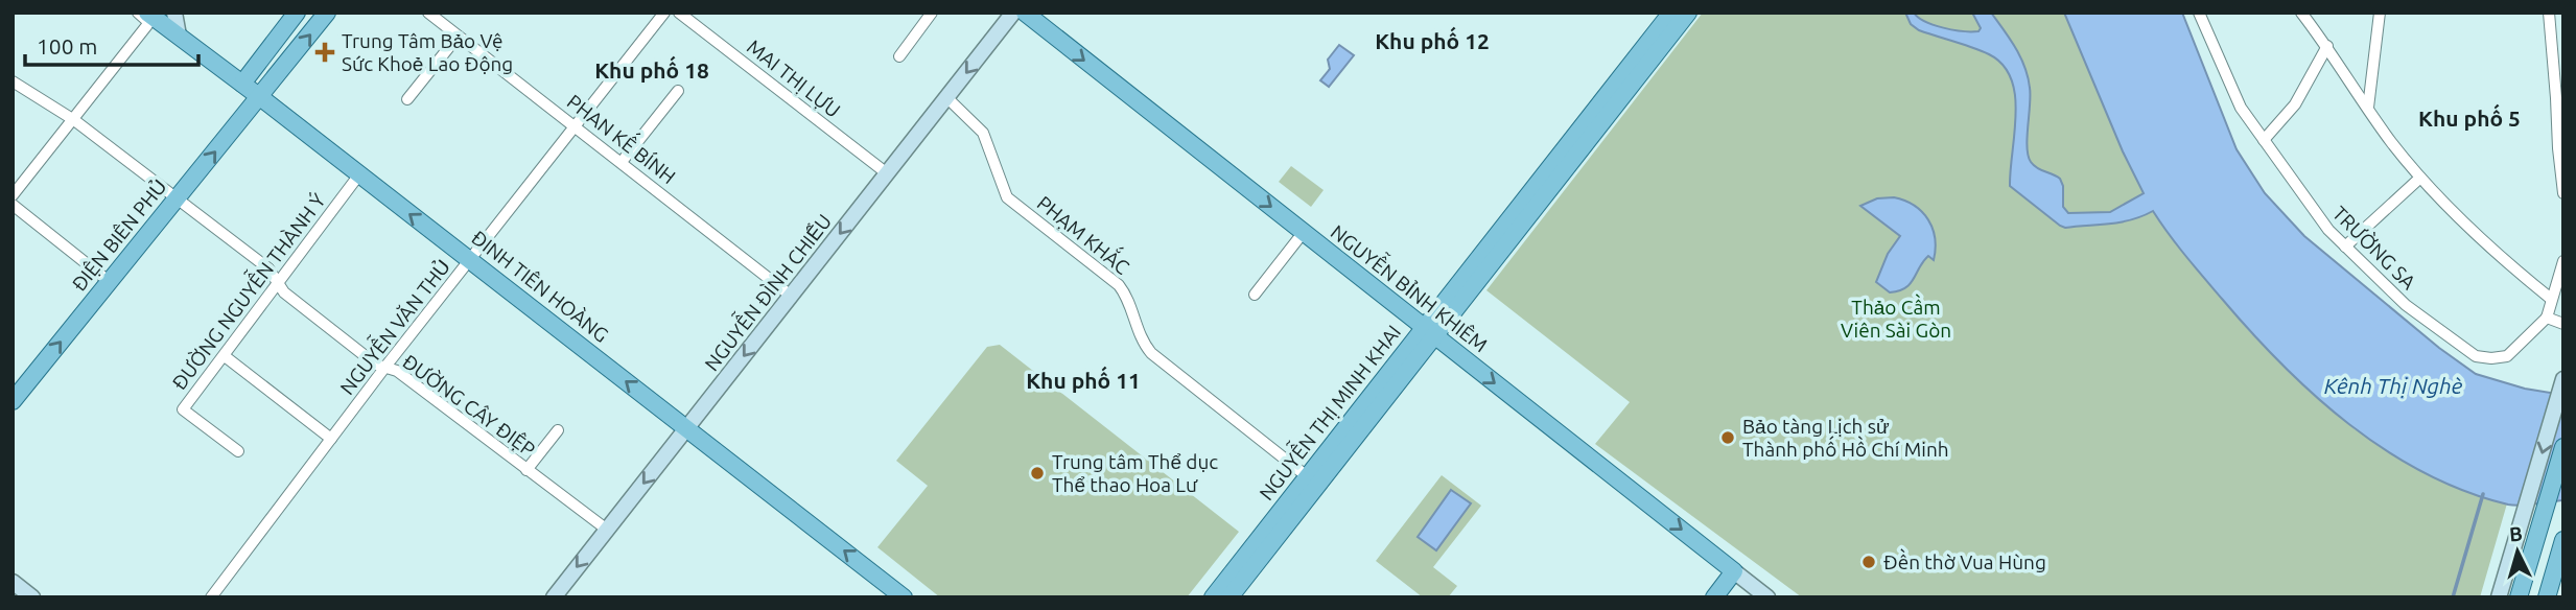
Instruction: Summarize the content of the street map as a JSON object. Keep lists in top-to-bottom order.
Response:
{
  "streets": {
    "main road": [
      "ĐIỆN BIÊN PHỦ",
      "ĐINH TIÊN HOÀNG",
      "NGUYỄN BỈNH KHIÊM",
      "NGUYỄN ĐÌNH CHIỂU",
      "NGUYỄN THỊ MINH KHAI"
    ],
    "street": [
      "MAI THỊ LỰU",
      "PHAN KẾ BÍNH",
      "PHẠM KHẮC",
      "TRƯỜNG SA",
      "ĐƯỜNG NGUYỄN THÀNH Ý",
      "NGUYỄN VĂN THỦ",
      "ĐƯỜNG CÂY ĐIỆP"
    ]
  },
  "crossings": [
    ["MAI THỊ LỰU", "NGUYỄN ĐÌNH CHIỂU"],
    ["PHAN KẾ BÍNH", "NGUYỄN ĐÌNH CHIỂU"],
    ["PHAN KẾ BÍNH", "NGUYỄN VĂN THỦ"],
    ["ĐIỆN BIÊN PHỦ", "ĐINH TIÊN HOÀNG"],
    ["ĐIỆN BIÊN PHỦ", "ĐƯỜNG CÂY ĐIỆP"],
    ["PHẠM KHẮC", "NGUYỄN ĐÌNH CHIỂU"],
    ["PHẠM KHẮC", "NGUYỄN THỊ MINH KHAI"],
    ["ĐINH TIÊN HOÀNG", "ĐƯỜNG NGUYỄN THÀNH Ý"],
    ["ĐINH TIÊN HOÀNG", "NGUYỄN ĐÌNH CHIỂU"],
    ["ĐINH TIÊN HOÀNG", "NGUYỄN VĂN THỦ"],
    ["NGUYỄN BỈNH KHIÊM", "NGUYỄN THỊ MINH KHAI"],
    ["ĐƯỜNG NGUYỄN THÀNH Ý", "ĐƯỜNG CÂY ĐIỆP"],
    ["NGUYỄN ĐÌNH CHIỂU", "ĐƯỜNG CÂY ĐIỆP"],
    ["NGUYỄN VĂN THỦ", "ĐƯỜNG CÂY ĐIỆP"]
  ],
  "one_way": [
    "ĐIỆN BIÊN PHỦ",
    "ĐINH TIÊN HOÀNG",
    "NGUYỄN BỈNH KHIÊM",
    "NGUYỄN ĐÌNH CHIỂU"
  ],
  "districts": [
    "Khu phố 12",
    "Khu phố 18",
    "Khu phố 5",
    "Khu phố 11"
  ],
  "water": ["Kênh Thị Nghè"],
  "parks": ["Thảo Cầm Viên Sài Gòn"],
  "places": {
    "health": ["Trung Tâm Bảo Vệ Sức Khoẻ Lao Động"],
    "other": ["Bảo tàng Lịch sử Thành phố Hồ Chí Minh", "Trung tâm Thể dục Thể thao Hoa Lư", "Đền thờ Vua Hùng"]
  },
  "scale_bar": "100 m",
  "north": "top"
}
